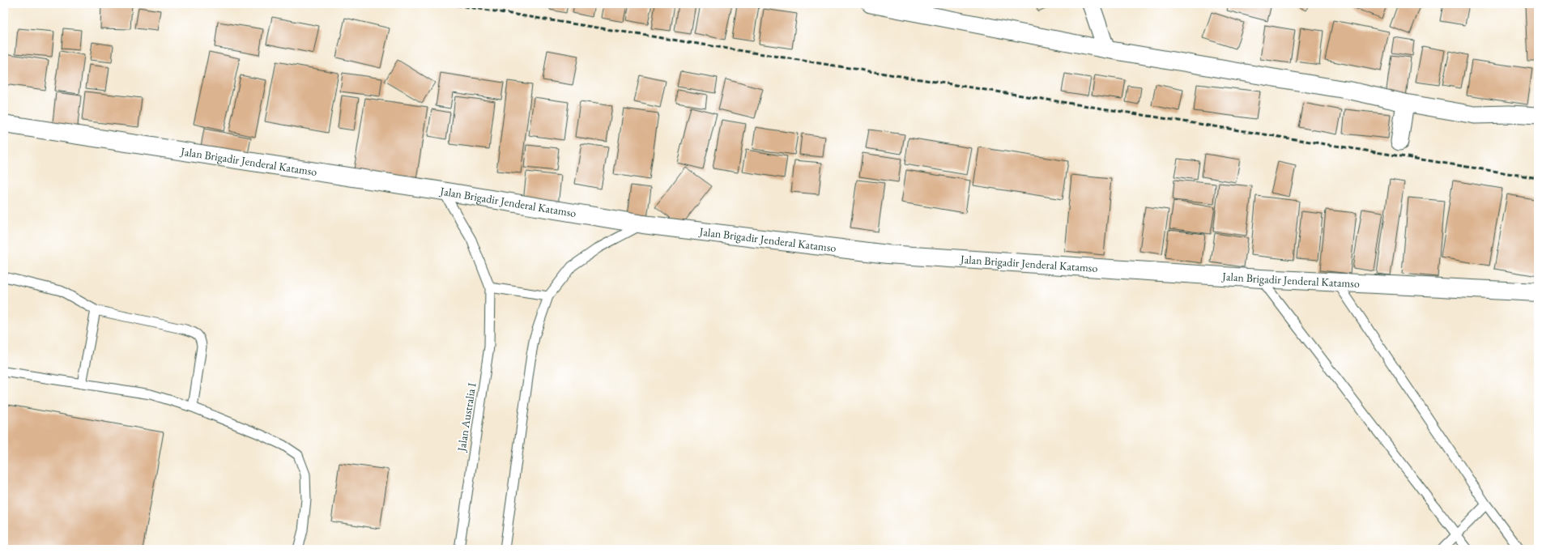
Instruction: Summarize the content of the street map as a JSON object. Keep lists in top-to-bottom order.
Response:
{
  "streets": {
    "highway": ["Jalan Brigadir Jenderal Katamso"],
    "lane": ["Jalan Australia I"]
  },
  "crossings": [
    ["Jalan Brigadir Jenderal Katamso", "Jalan Australia I"]
  ]
}
